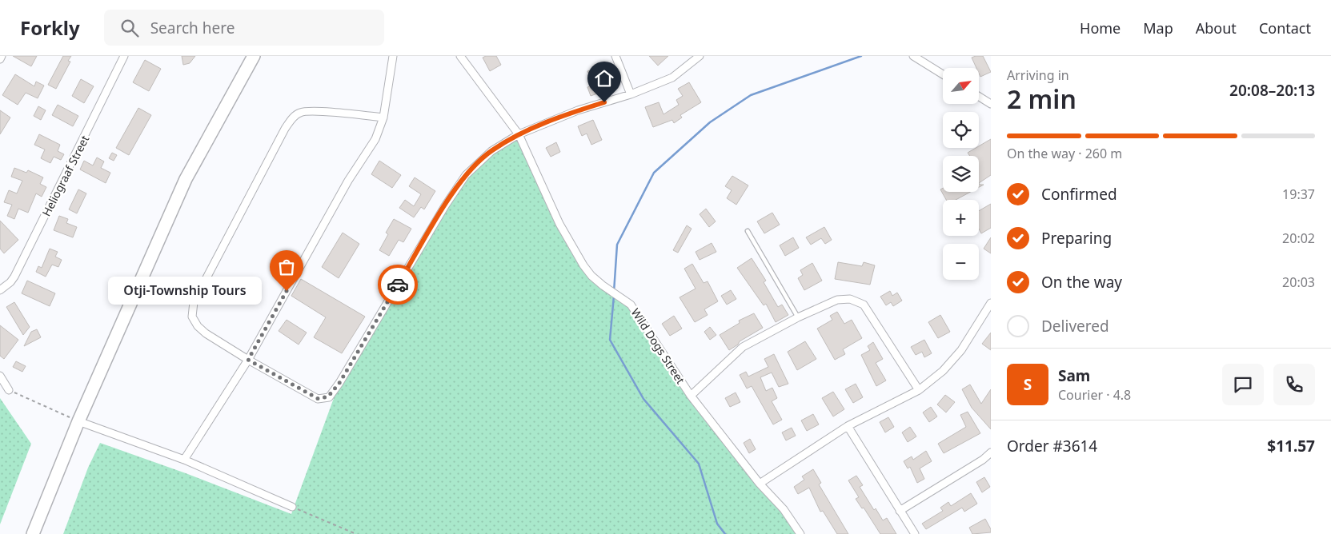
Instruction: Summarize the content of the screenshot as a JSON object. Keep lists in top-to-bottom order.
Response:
{
  "streets": {
    "street": ["Heliograaf Street", "Wild Dogs Street"]
  },
  "places": ["Otji-Township Tours"],
  "north": "top right",
  "page": {
    "header": "Forkly",
    "search": "Search here",
    "nav": [
      "Home",
      "Map",
      "About",
      "Contact"
    ],
    "heading": ["2 min", "Arriving in", "20:08–20:13"],
    "panel": [
      "Sam",
      "Courier · 4.8",
      "Order #3614",
      "$11.57"
    ],
    "map_buttons": ["+", "−"],
    "bar": "On the way · 260 m",
    "list": [
      ["Confirmed", "19:37"],
      ["Preparing", "20:02"],
      ["On the way", "20:03"],
      "Delivered"
    ],
    "bubble": "Otji-Township Tours",
    "round": "S"
  }
}
